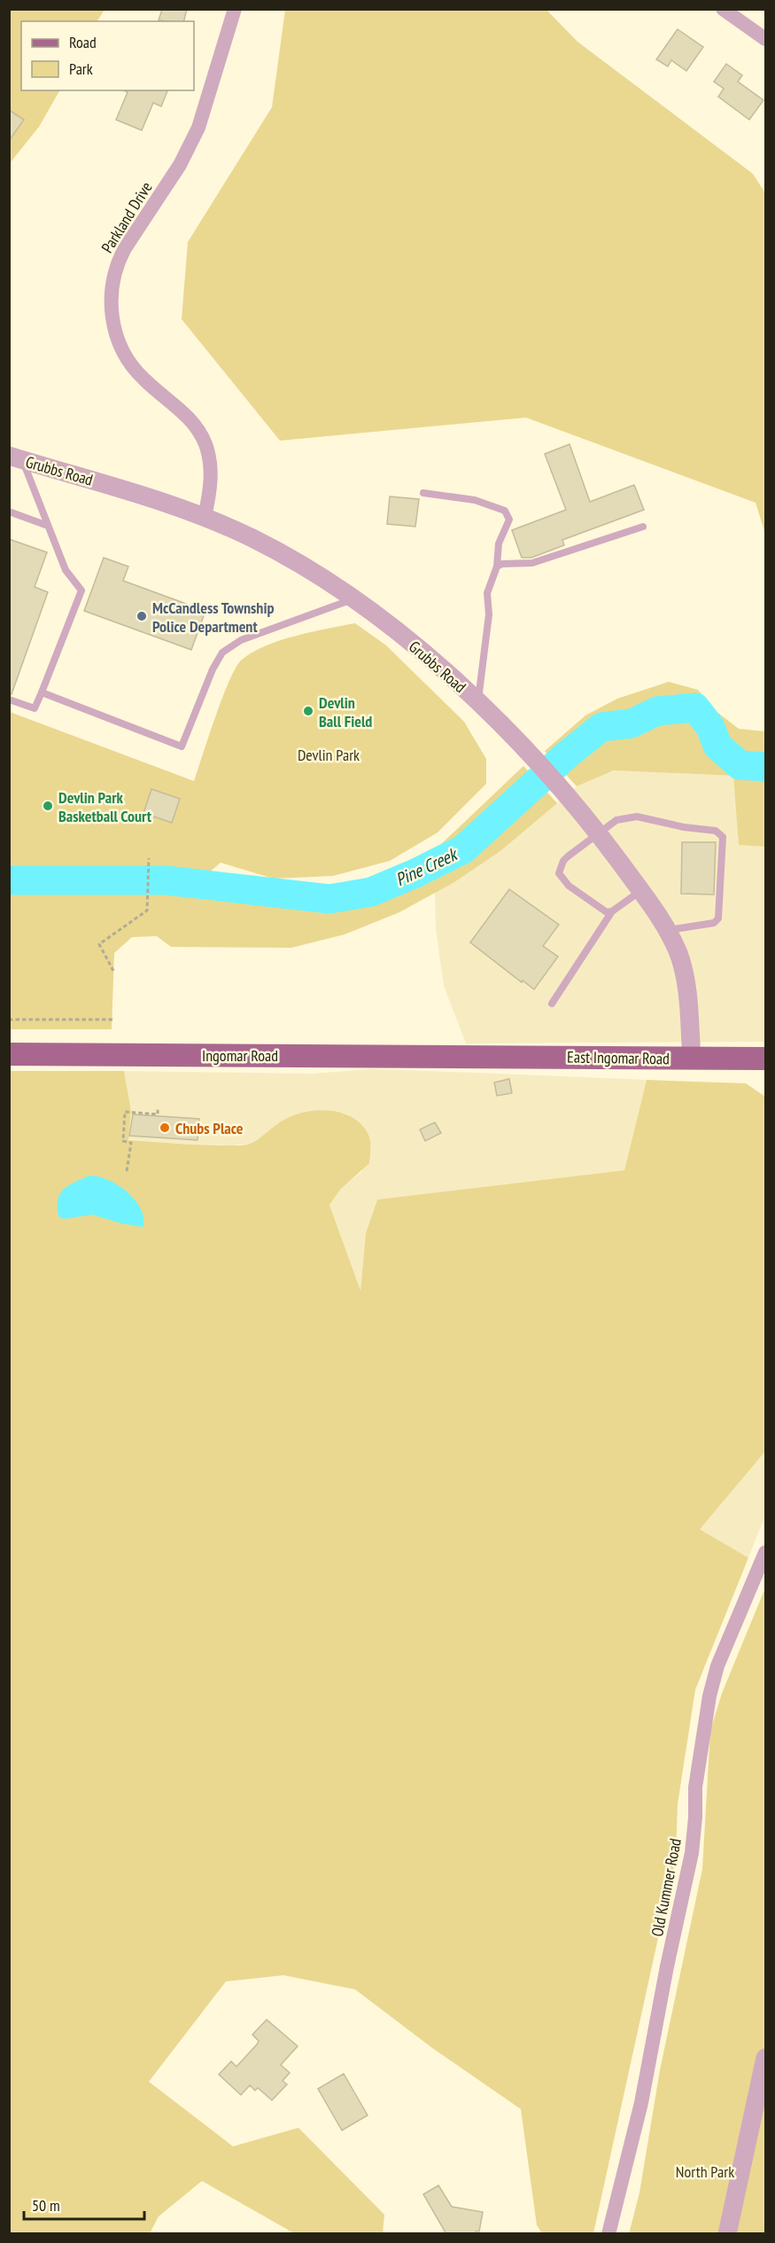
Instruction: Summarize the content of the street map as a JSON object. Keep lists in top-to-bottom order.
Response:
{
  "streets": {
    "main road": ["Ingomar Road", "East Ingomar Road"],
    "street": ["Parkland Drive", "Grubbs Road", "Old Kummer Road"]
  },
  "crossings": [
    ["Parkland Drive", "Grubbs Road"],
    ["Grubbs Road", "East Ingomar Road"],
    ["Ingomar Road", "East Ingomar Road"]
  ],
  "water": ["Pine Creek"],
  "parks": ["Devlin Park", "North Park"],
  "places": [
    "McCandless Township Police Department",
    "Devlin Ball Field",
    "Devlin Park Basketball Court",
    "Chubs Place"
  ],
  "legend": ["Road", "Park"],
  "scale_bar": "50 m"
}
